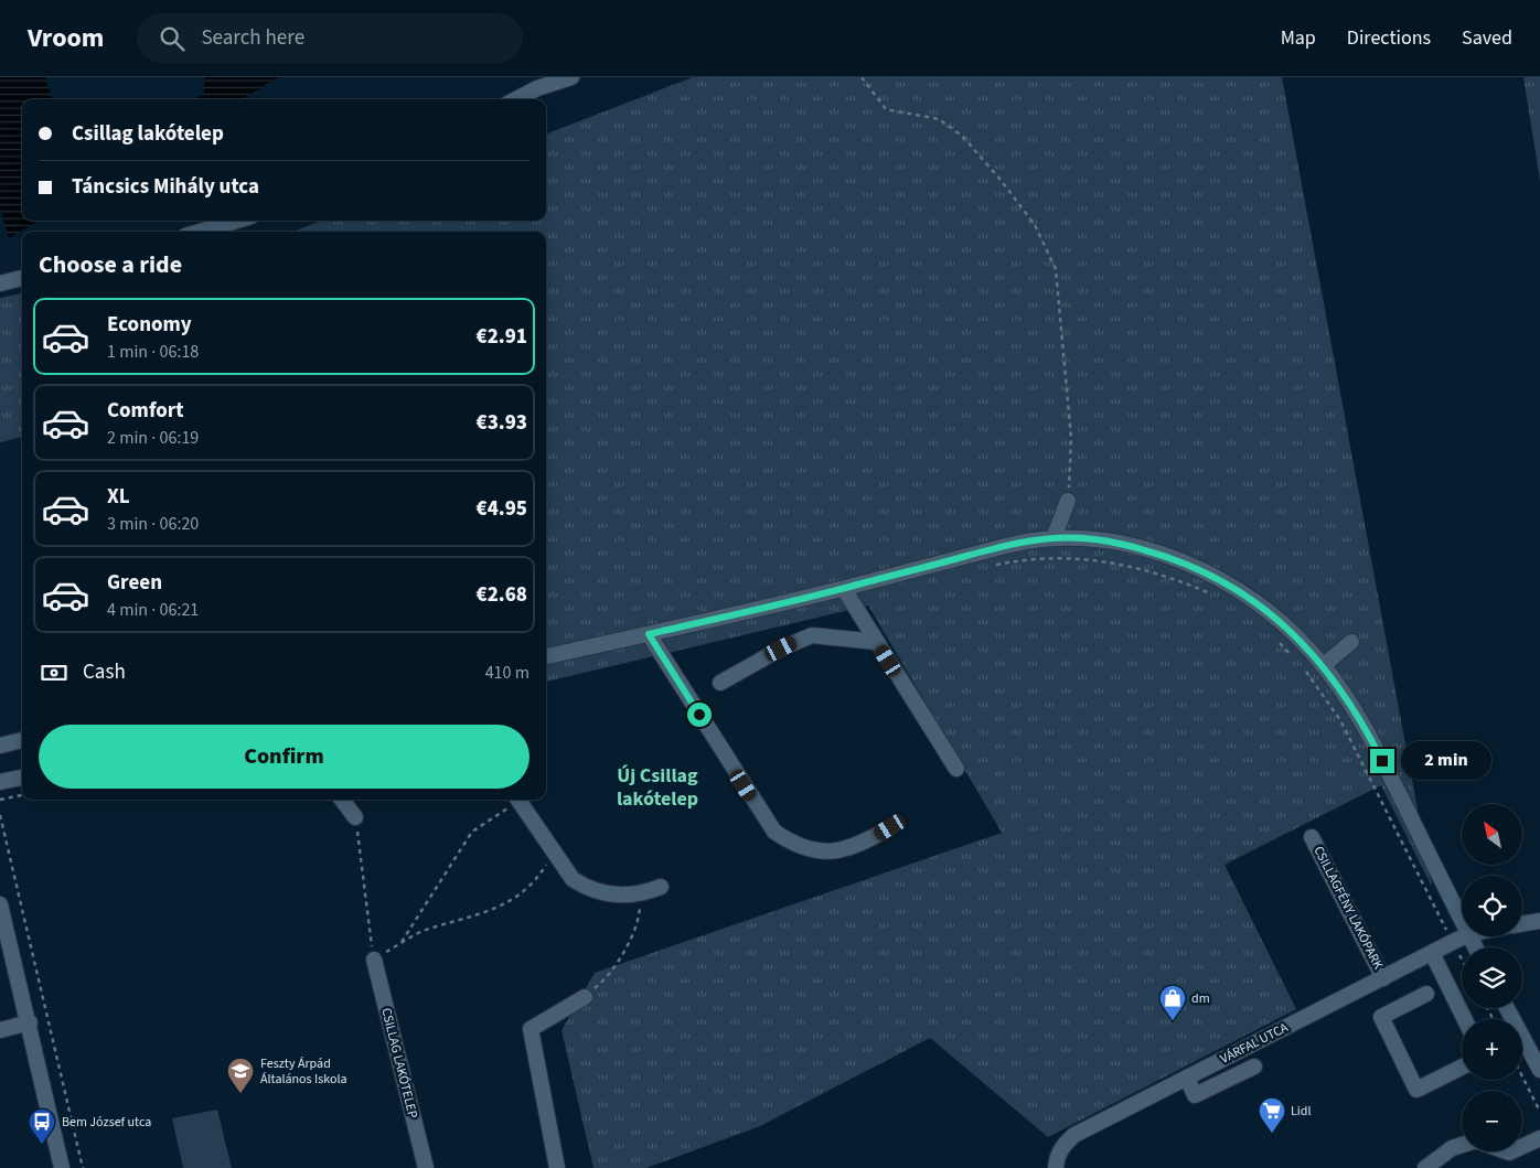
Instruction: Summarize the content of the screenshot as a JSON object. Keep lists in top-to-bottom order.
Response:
{
  "streets": {
    "street": ["CSILLAGFÉNY LAKÓPARK", "VÁRFAL UTCA", "CSILLAG LAKÓTELEP"]
  },
  "crossings": [
    ["CSILLAGFÉNY LAKÓPARK", "VÁRFAL UTCA"]
  ],
  "districts": ["Új Csillag lakótelep"],
  "places": {
    "shop": ["dm"],
    "school or university": ["Feszty Árpád Általános Iskola"],
    "supermarket": ["Lidl"],
    "bus stop": ["Bem József utca"]
  },
  "north": "top left",
  "page": {
    "header": "Vroom",
    "search": "Search here",
    "nav": ["Map", "Directions", "Saved"],
    "banner": ["Csillag lakótelep", "Táncsics Mihály utca"],
    "heading": "Choose a ride",
    "list": [
      {
        "name": "Economy",
        "note": "1 min · 06:18",
        "value": "€2.91"
      },
      {
        "name": "Comfort",
        "note": "2 min · 06:19",
        "value": "€3.93"
      },
      {
        "name": "XL",
        "note": "3 min · 06:20",
        "value": "€4.95"
      },
      {
        "name": "Green",
        "note": "4 min · 06:21",
        "value": "€2.68"
      }
    ],
    "pay": ["Cash", "410 m"],
    "buttons": "Confirm",
    "bubble": "2 min",
    "map_buttons": ["+", "−"]
  }
}
